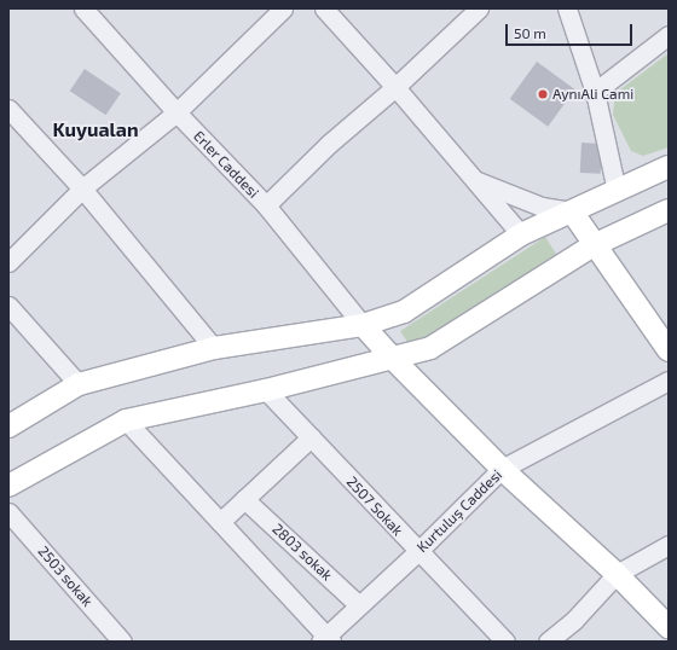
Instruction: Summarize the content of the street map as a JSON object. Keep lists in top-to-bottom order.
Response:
{
  "streets": {
    "street": [
      "Erler Caddesi",
      "2507 Sokak",
      "Kurtuluş Caddesi",
      "2803 sokak",
      "2503 sokak"
    ]
  },
  "crossings": [
    ["2507 Sokak", "Kurtuluş Caddesi"],
    ["Kurtuluş Caddesi", "2803 sokak"]
  ],
  "districts": ["Kuyualan"],
  "places": ["AynıAli Cami"],
  "scale_bar": "50 m"
}
